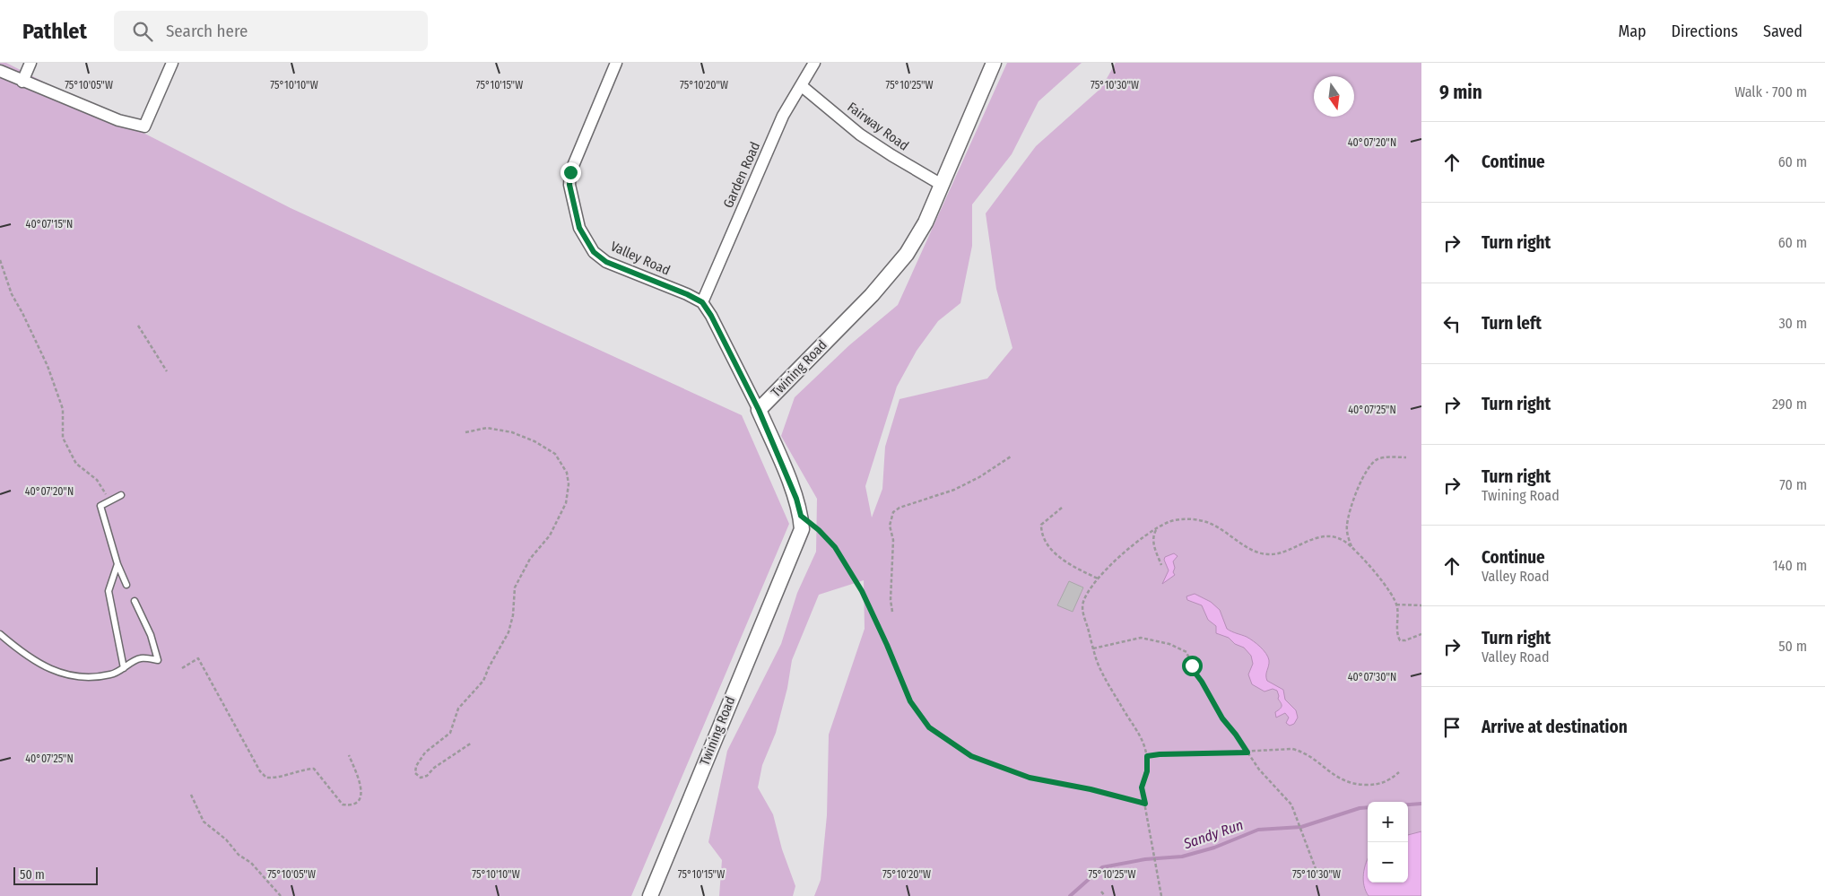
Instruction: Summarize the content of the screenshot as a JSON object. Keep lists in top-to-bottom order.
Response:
{
  "streets": {
    "street": [
      "Fairway Road",
      "Garden Road",
      "Valley Road",
      "Twining Road"
    ]
  },
  "crossings": [
    ["Fairway Road", "Garden Road"],
    ["Fairway Road", "Twining Road"],
    ["Garden Road", "Valley Road"]
  ],
  "water": ["Sandy Run"],
  "scale_bar": "50 m",
  "north": "bottom",
  "page": {
    "header": "Pathlet",
    "search": "Search here",
    "nav": ["Map", "Directions", "Saved"],
    "heading": ["9 min", "Walk · 700 m"],
    "list": [
      ["Continue", "60 m"],
      ["Turn right", "60 m"],
      ["Turn left", "30 m"],
      ["Turn right", "290 m"],
      ["Turn right", "Twining Road", "70 m"],
      ["Continue", "Valley Road", "140 m"],
      ["Turn right", "Valley Road", "50 m"],
      "Arrive at destination"
    ],
    "map_buttons": ["+", "−"],
    "scale": "50 m"
  },
  "coordinates": [
    "75°10'05\"W",
    "75°10'10\"W",
    "75°10'15\"W",
    "75°10'20\"W",
    "75°10'25\"W",
    "75°10'30\"W",
    "40°07'20\"N",
    "40°07'15\"N",
    "40°07'25\"N",
    "40°07'30\"N"
  ]
}
